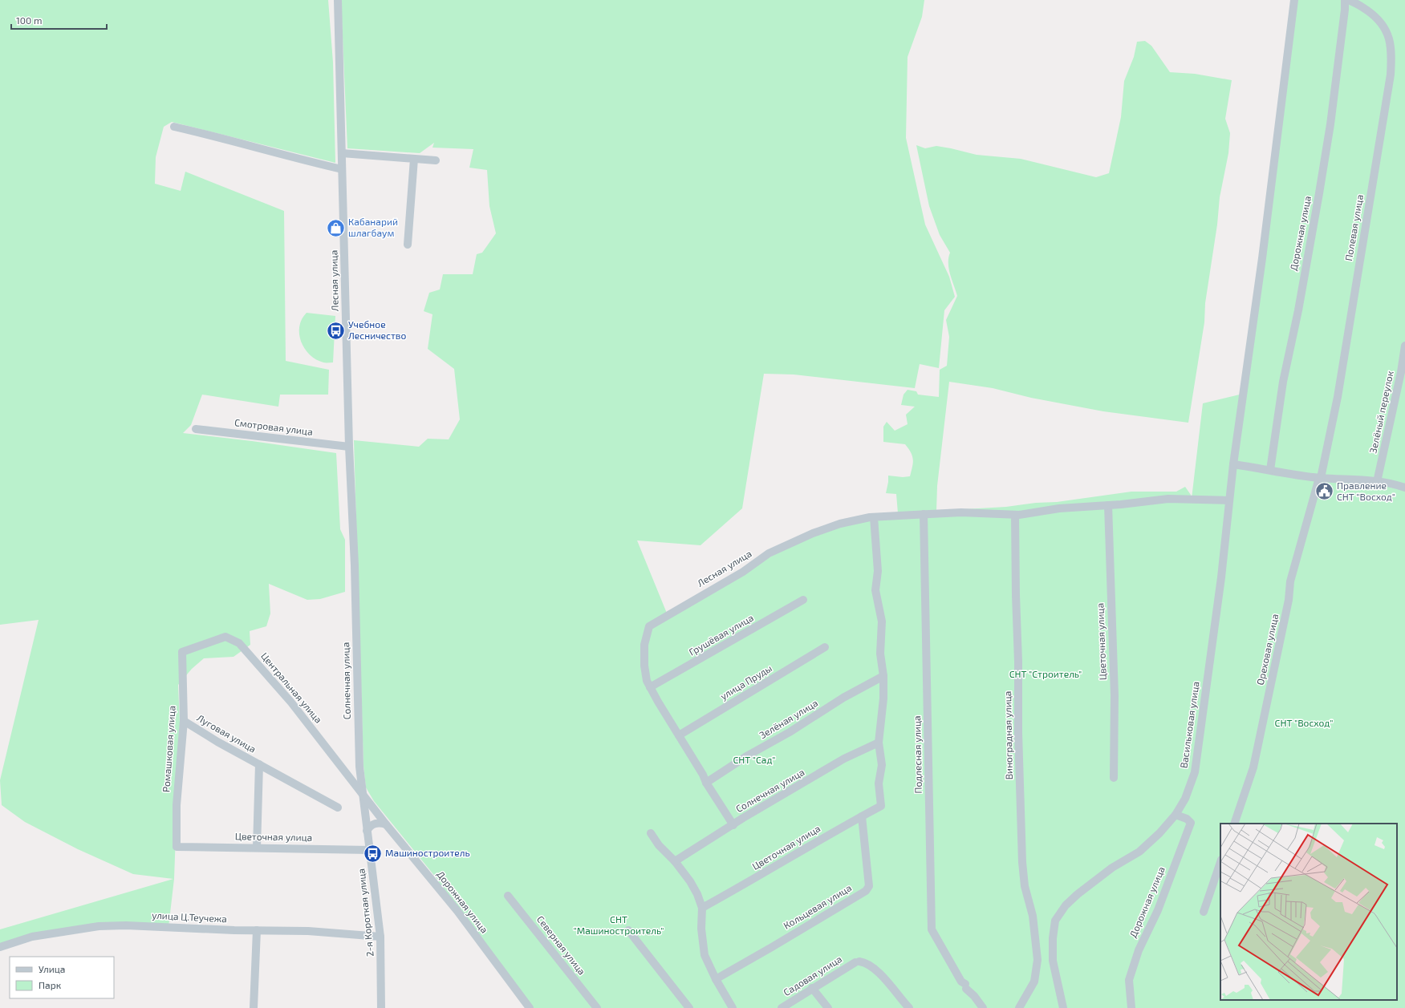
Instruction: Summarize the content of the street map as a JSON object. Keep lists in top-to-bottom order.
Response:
{
  "streets": {
    "street": [
      "Полевая улица",
      "Дорожная улица",
      "Лесная улица",
      "Зелёный переулок",
      "Смотровая улица",
      "Грушёвая улица",
      "Цветочная улица",
      "Ореховая улица",
      "Солнечная улица",
      "улица Пруды",
      "Центральная улица",
      "Зелёная улица",
      "Васильковая улица",
      "Луговая улица",
      "Виноградная улица",
      "Ромашковая улица",
      "Подлесная улица",
      "Кольцевая улица",
      "2-я Короткая улица",
      "улица Ц.Теучежа",
      "Северная улица",
      "Садовая улица"
    ]
  },
  "crossings": [
    ["Полевая улица", "Ореховая улица"],
    ["Дорожная улица", "Солнечная улица"],
    ["Дорожная улица", "Центральная улица"],
    ["Дорожная улица", "Васильковая улица"],
    ["Дорожная улица", "2-я Короткая улица"],
    ["Лесная улица", "Смотровая улица"],
    ["Лесная улица", "Грушёвая улица"],
    ["Лесная улица", "Цветочная улица"],
    ["Лесная улица", "Солнечная улица"],
    ["Лесная улица", "улица Пруды"],
    ["Лесная улица", "Зелёная улица"],
    ["Лесная улица", "Васильковая улица"],
    ["Лесная улица", "Виноградная улица"],
    ["Лесная улица", "Подлесная улица"],
    ["Цветочная улица", "Солнечная улица"],
    ["Цветочная улица", "Ромашковая улица"],
    ["Цветочная улица", "Кольцевая улица"],
    ["Цветочная улица", "2-я Короткая улица"],
    ["Солнечная улица", "Центральная улица"],
    ["Солнечная улица", "2-я Короткая улица"],
    ["Центральная улица", "Ромашковая улица"],
    ["Центральная улица", "2-я Короткая улица"],
    ["Луговая улица", "Ромашковая улица"],
    ["2-я Короткая улица", "улица Ц.Теучежа"]
  ],
  "parks": [
    "СНТ \"Строитель\"",
    "СНТ \"Восход\"",
    "СНТ \"Сад\"",
    "СНТ \"Машиностроитель\""
  ],
  "places": {
    "shop": ["Кабанарий шлагбаум"],
    "bus stop": ["Учебное Лесничество", "Машиностроитель"],
    "public building": ["Правление СНТ \"Восход\""]
  },
  "legend": ["Улица", "Парк"],
  "scale_bar": "100 m"
}
